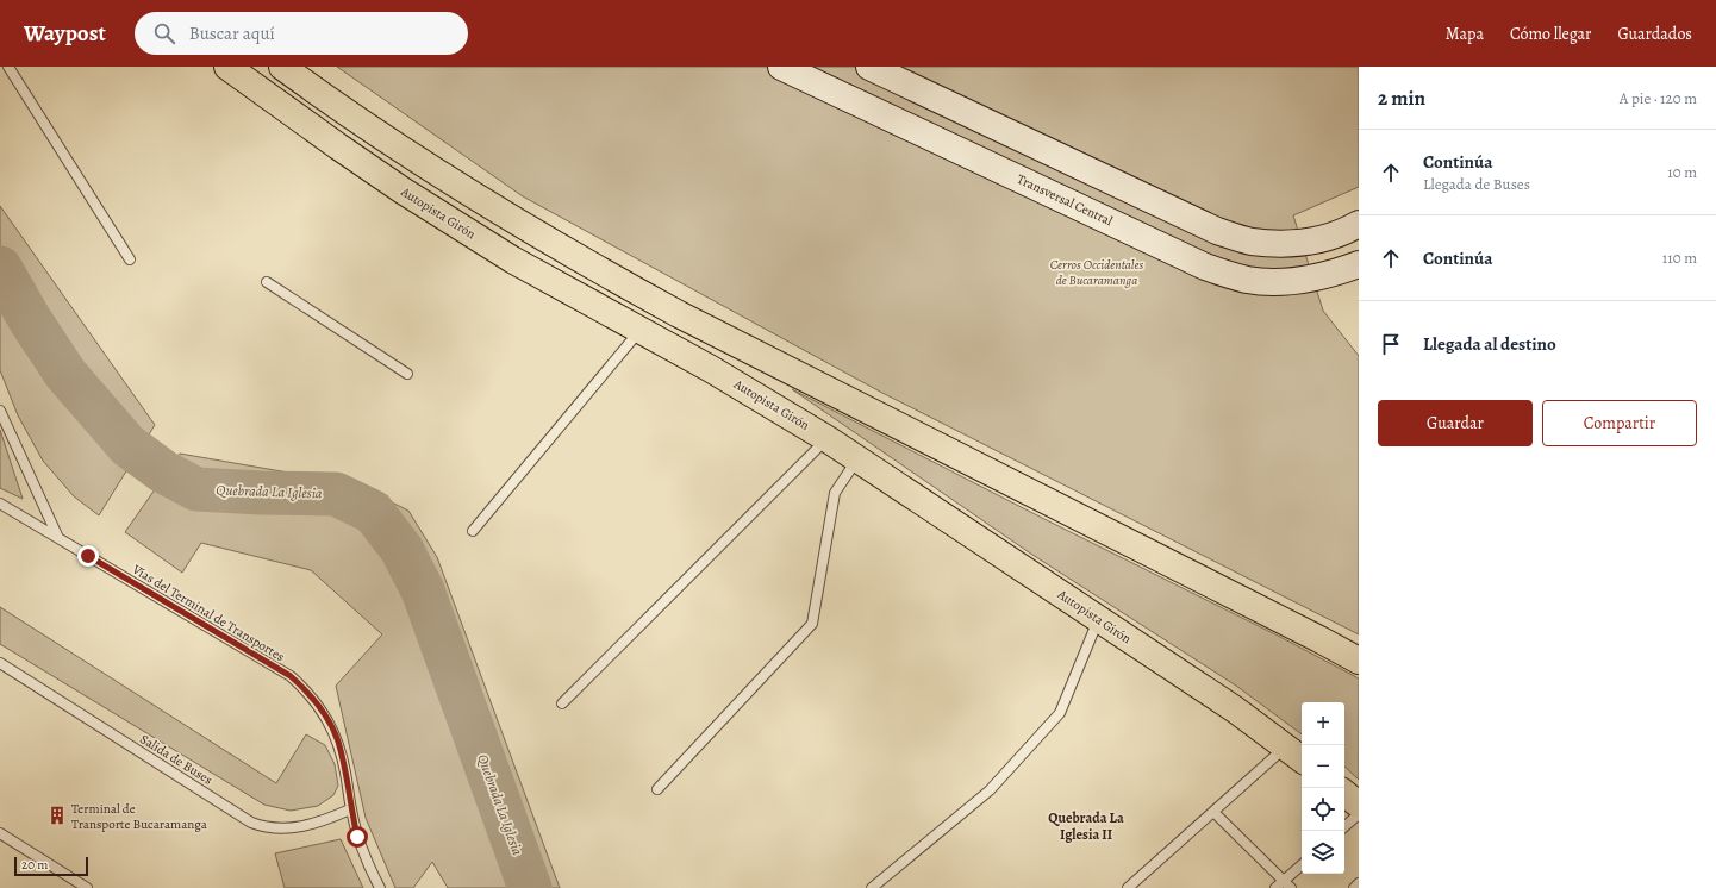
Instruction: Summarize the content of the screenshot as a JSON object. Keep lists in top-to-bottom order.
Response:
{
  "streets": {
    "highway": ["Autopista Girón"],
    "main road": ["Transversal Central"],
    "lane": ["Vías del Terminal de Transportes", "Salida de Buses"]
  },
  "crossings": [
    ["Vías del Terminal de Transportes", "Salida de Buses"]
  ],
  "districts": ["Quebrada La Iglesia II"],
  "water": ["Quebrada La Iglesia"],
  "parks": ["Cerros Occidentales de Bucaramanga"],
  "places": {
    "building": ["Terminal de Transporte Bucaramanga"]
  },
  "scale_bar": "20 m",
  "page": {
    "header": "Waypost",
    "search": "Buscar aquí",
    "nav": ["Mapa", "Cómo llegar", "Guardados"],
    "heading": ["2 min", "A pie · 120 m"],
    "list": [
      ["Continúa", "Llegada de Buses", "10 m"],
      ["Continúa", "110 m"],
      "Llegada al destino"
    ],
    "buttons": ["Guardar", "Compartir"],
    "map_buttons": ["+", "−"],
    "scale": "20 m"
  }
}
